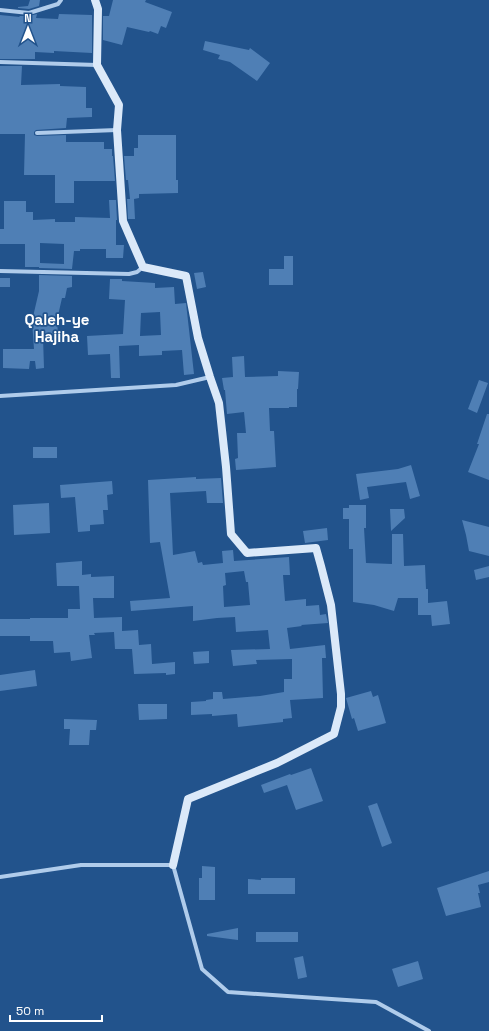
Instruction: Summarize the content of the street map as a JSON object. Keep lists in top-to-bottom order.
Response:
{
  "districts": ["Qaleh-ye Hajiha"],
  "scale_bar": "50 m",
  "north": "top"
}
